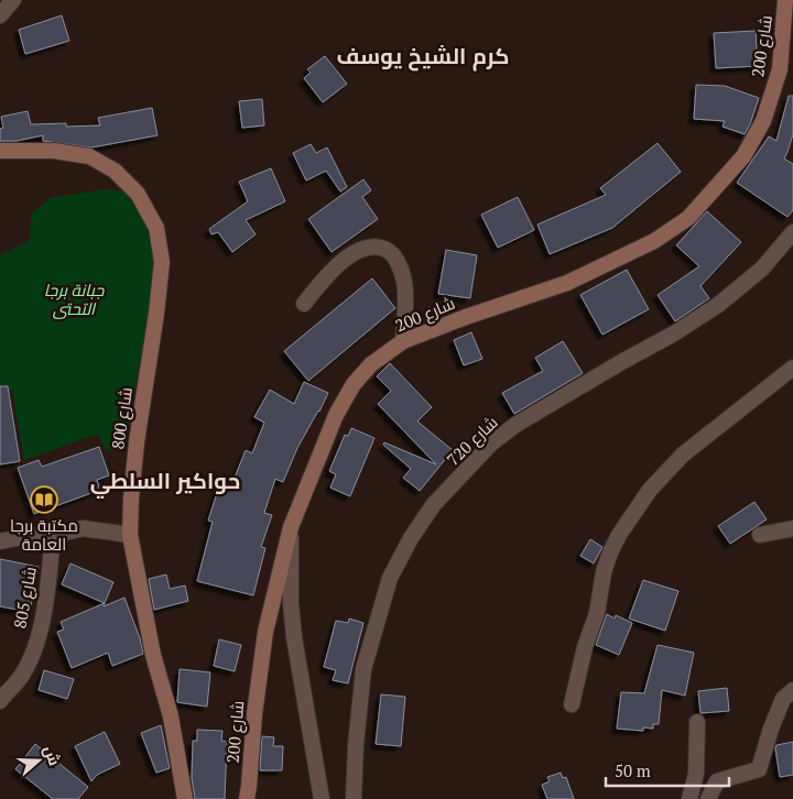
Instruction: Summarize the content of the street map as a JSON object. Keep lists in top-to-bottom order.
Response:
{
  "streets": {
    "main road": ["شارع 200", "شارع 800"],
    "street": ["شارع 720", "شارع 805"]
  },
  "districts": ["كرم الشيخ يوسف", "حواكير السلطي"],
  "parks": ["جبانة برجا التحتى"],
  "places": {
    "library": ["مكتبة برجا العامة"]
  },
  "scale_bar": "50 m",
  "north": "right"
}
